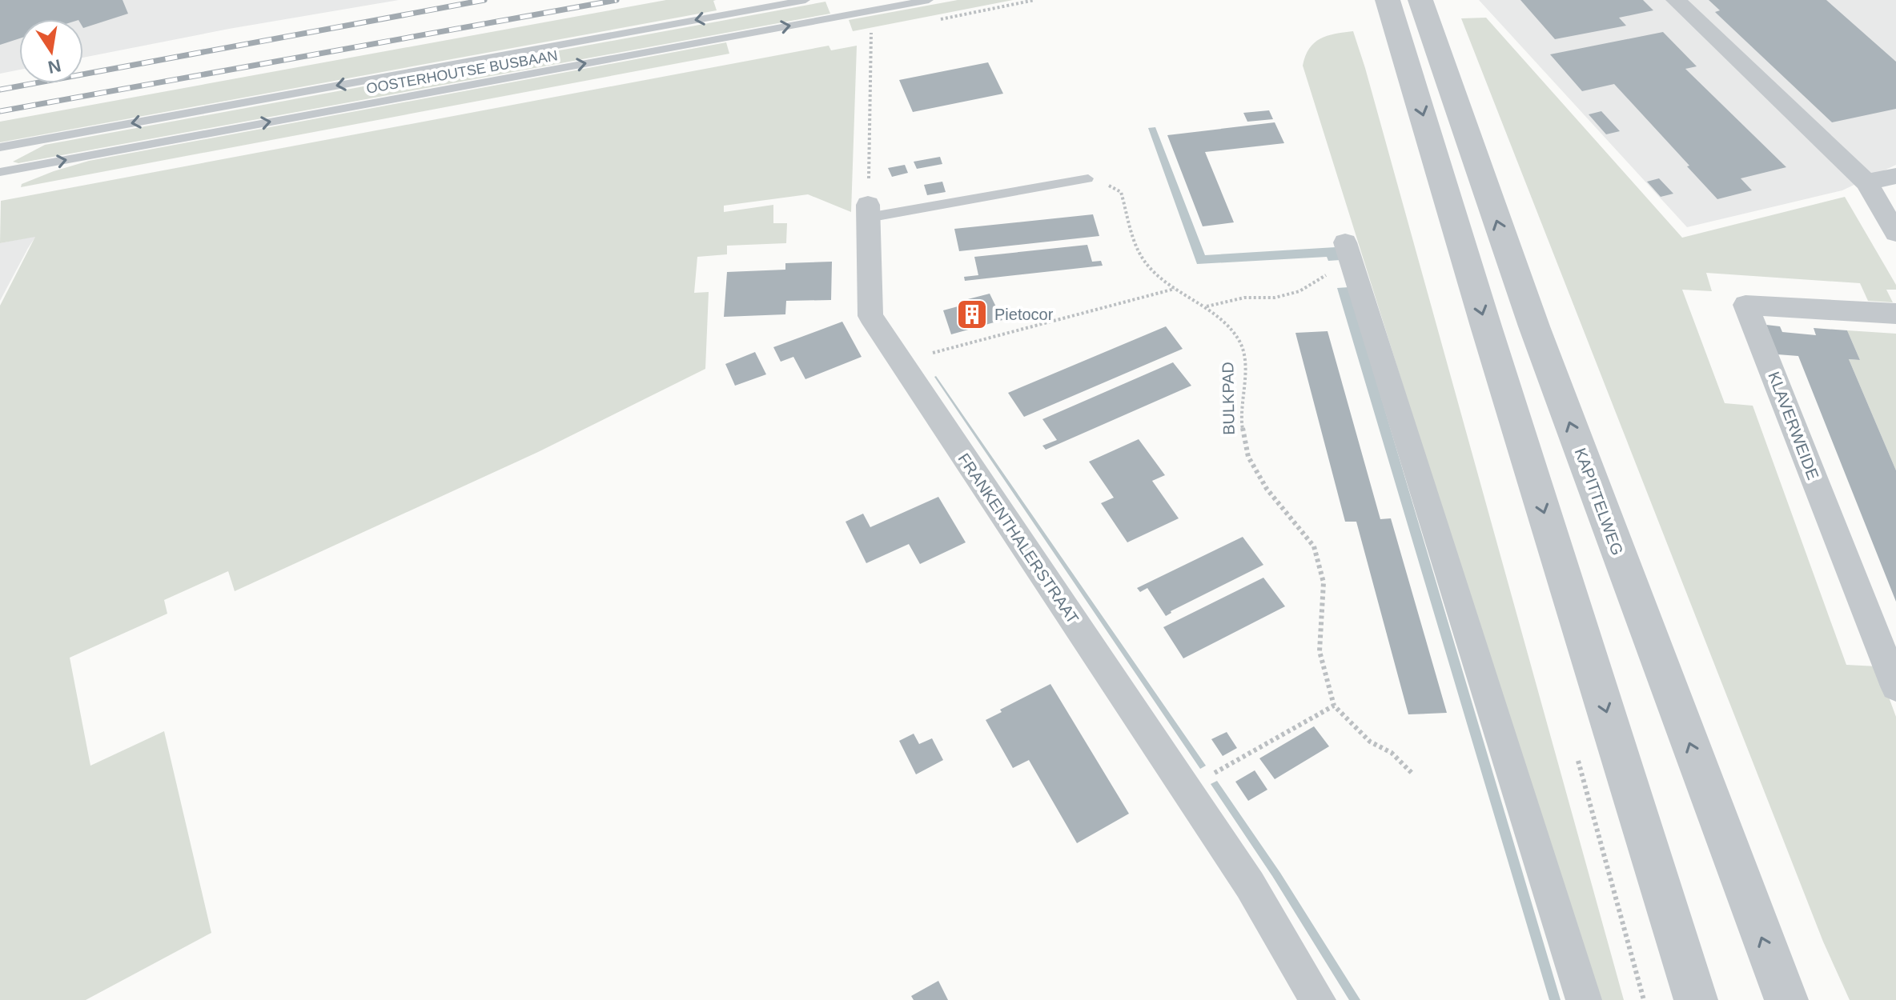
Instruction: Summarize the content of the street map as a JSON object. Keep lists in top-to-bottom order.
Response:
{
  "streets": {
    "street": ["KLAVERWEIDE", "KAPITTELWEG", "FRANKENTHALERSTRAAT"],
    "lane": ["OOSTERHOUTSE BUSBAAN"],
    "path": ["BULKPAD"]
  },
  "places": {
    "building": ["Pietocor"]
  },
  "north": "bottom"
}
